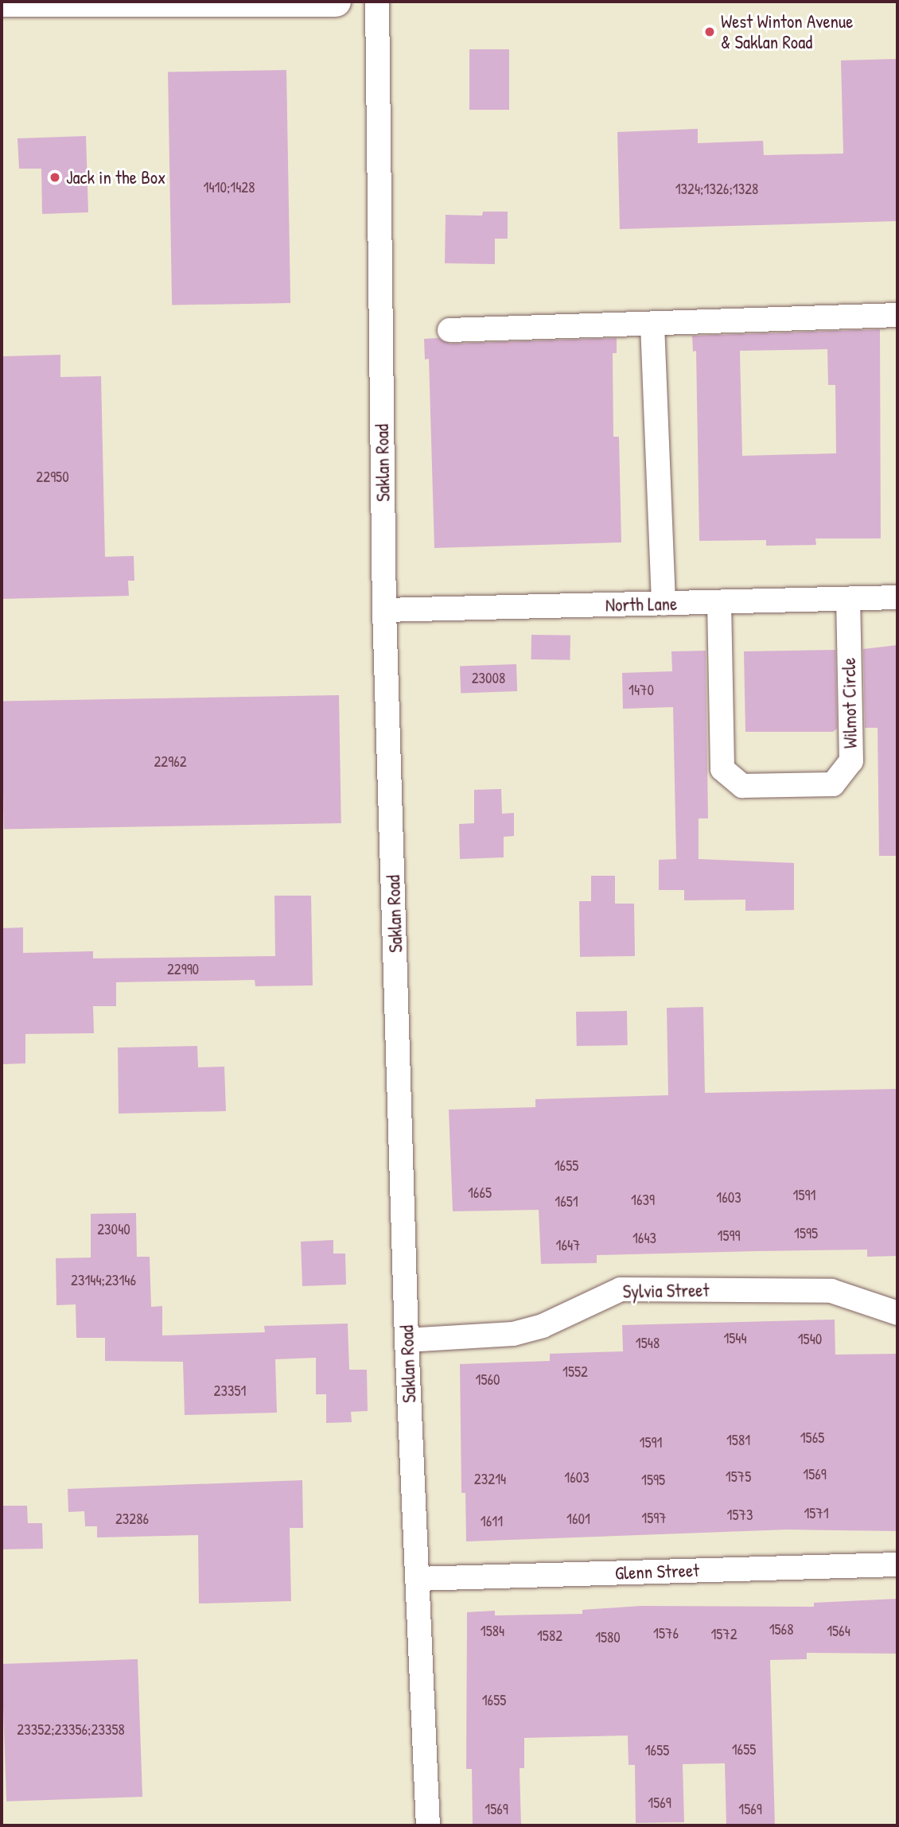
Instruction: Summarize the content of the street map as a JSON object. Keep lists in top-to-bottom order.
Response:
{
  "streets": {
    "street": [
      "Saklan Road",
      "North Lane",
      "Wilmot Circle",
      "Sylvia Street",
      "Glenn Street"
    ]
  },
  "crossings": [
    ["Saklan Road", "North Lane"],
    ["Saklan Road", "Sylvia Street"],
    ["Saklan Road", "Glenn Street"],
    ["North Lane", "Wilmot Circle"]
  ],
  "places": ["West Winton Avenue & Saklan Road", "Jack in the Box"],
  "house_numbers": [
    "1410;1428",
    "1324;1326;1328",
    "22950",
    "23008",
    "1470",
    "22962",
    "22990",
    "1655",
    "1665",
    "1591",
    "1603",
    "1639",
    "1651",
    "23040",
    "1595",
    "1599",
    "1643",
    "1647",
    "23144;23146",
    "1544",
    "1540",
    "1548",
    "1552",
    "1560",
    "23351",
    "1565",
    "1581",
    "1591",
    "1569",
    "1575",
    "1603",
    "23214",
    "1595",
    "1571",
    "1573",
    "1597",
    "23286",
    "1601",
    "1611",
    "1568",
    "1584",
    "1564",
    "1576",
    "1572",
    "1582",
    "1580",
    "1655",
    "23352;23356;23358",
    "1655",
    "1655",
    "1569",
    "1569",
    "1569"
  ]
}
